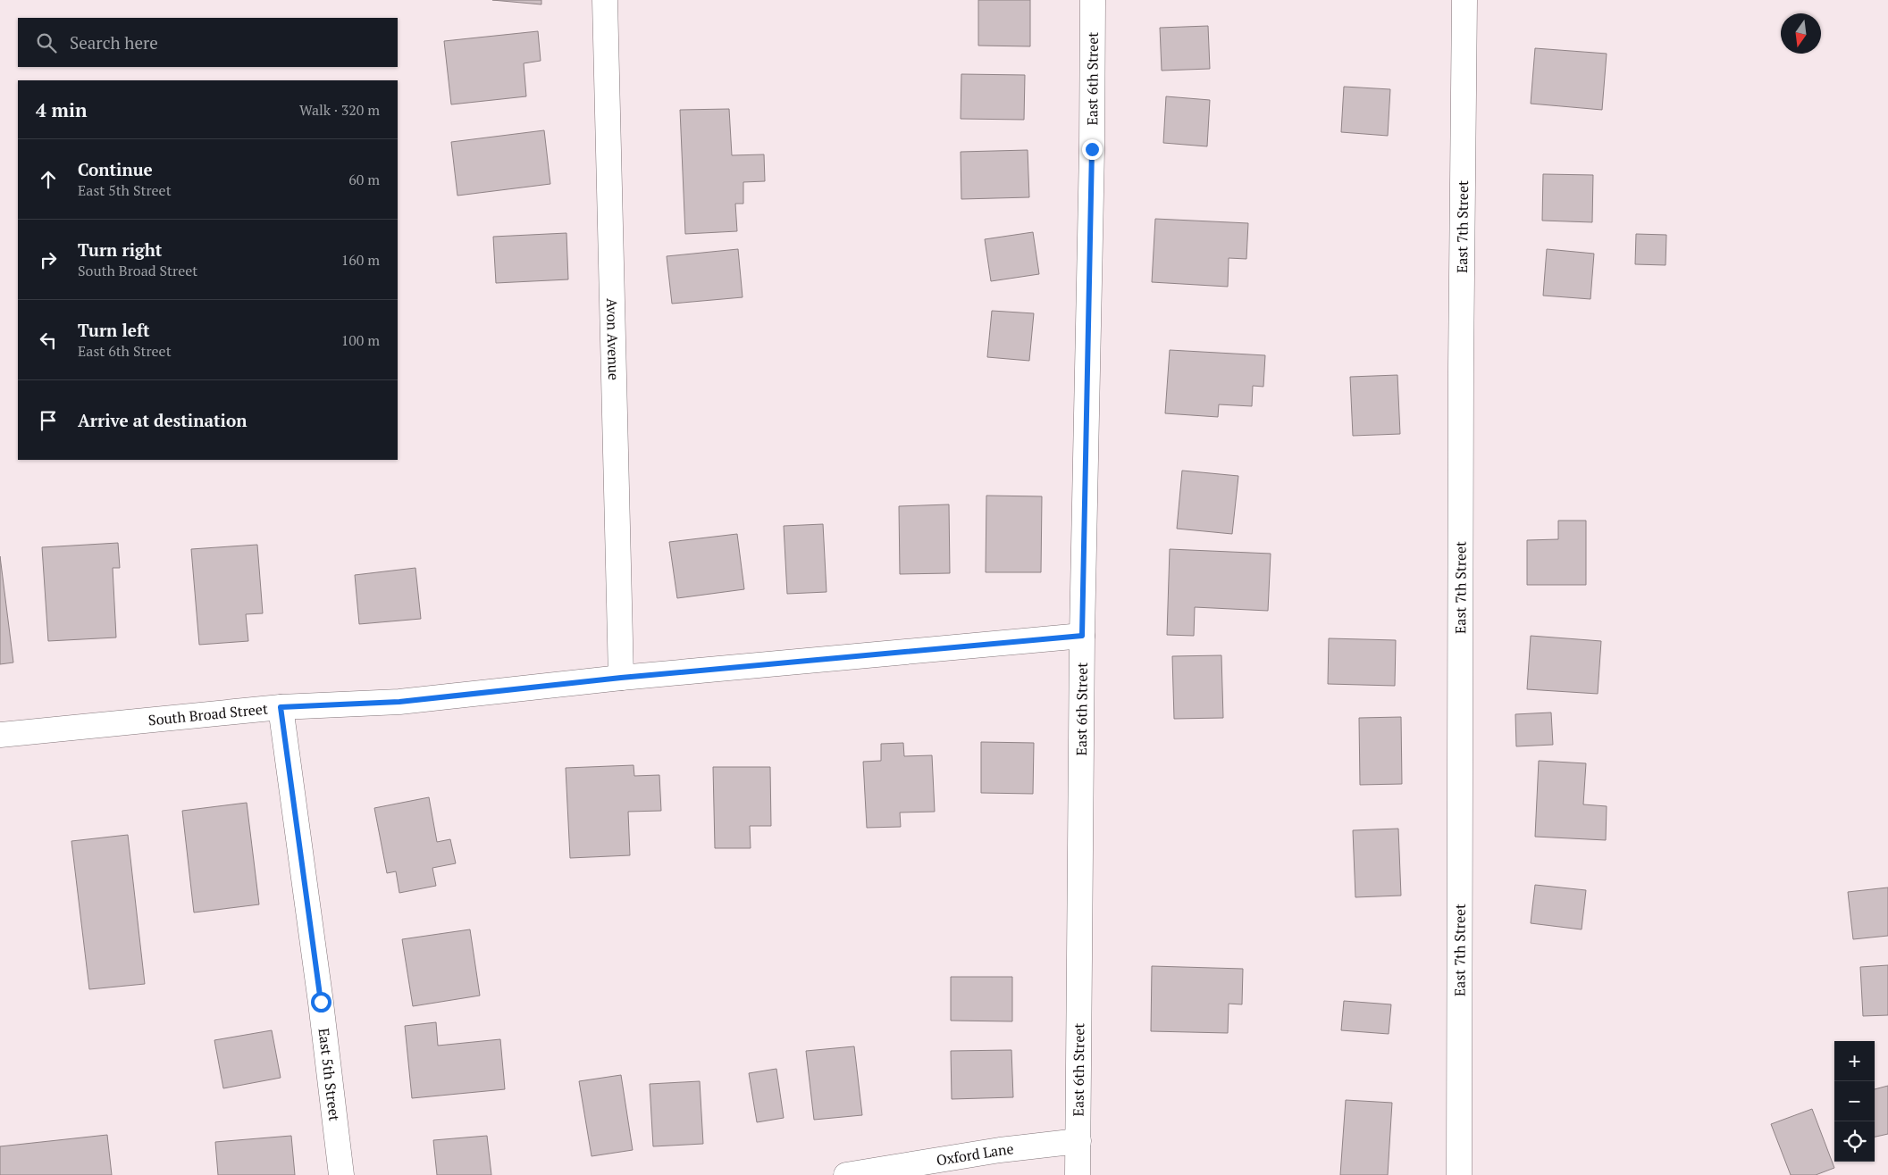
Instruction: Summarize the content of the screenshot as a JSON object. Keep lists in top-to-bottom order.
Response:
{
  "streets": {
    "street": [
      "East 6th Street",
      "East 7th Street",
      "Avon Avenue",
      "South Broad Street",
      "East 5th Street",
      "Oxford Lane"
    ]
  },
  "crossings": [
    ["East 6th Street", "South Broad Street"],
    ["East 6th Street", "Oxford Lane"],
    ["Avon Avenue", "South Broad Street"],
    ["South Broad Street", "East 5th Street"]
  ],
  "north": "bottom",
  "page": {
    "search": "Search here",
    "heading": ["4 min", "Walk · 320 m"],
    "list": [
      ["Continue", "East 5th Street", "60 m"],
      ["Turn right", "South Broad Street", "160 m"],
      ["Turn left", "East 6th Street", "100 m"],
      "Arrive at destination"
    ],
    "map_buttons": ["+", "−"]
  }
}
